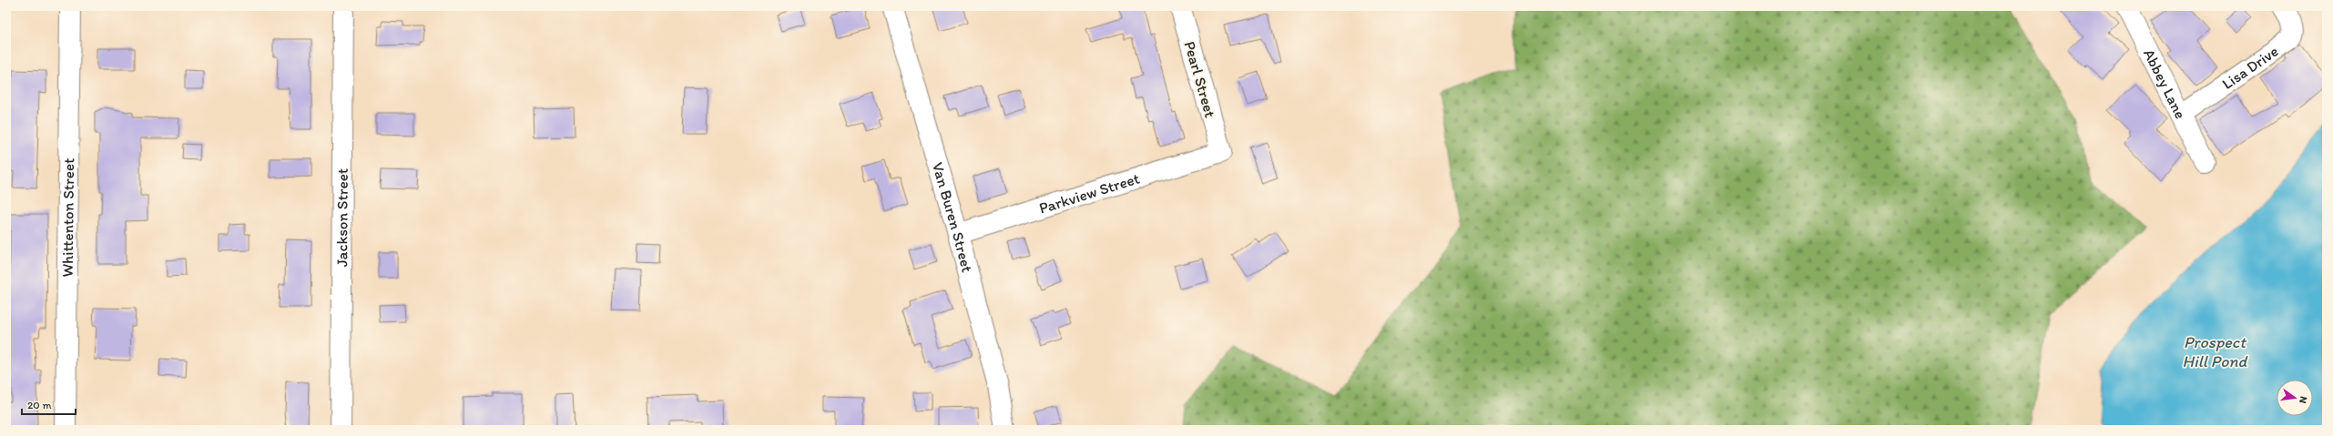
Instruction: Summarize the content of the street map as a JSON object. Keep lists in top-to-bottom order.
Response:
{
  "streets": {
    "street": [
      "Lisa Drive",
      "Pearl Street",
      "Abbey Lane",
      "Parkview Street",
      "Whittenton Street",
      "Van Buren Street",
      "Jackson Street"
    ]
  },
  "crossings": [
    ["Lisa Drive", "Abbey Lane"],
    ["Pearl Street", "Parkview Street"],
    ["Parkview Street", "Van Buren Street"]
  ],
  "water": ["Prospect Hill Pond"],
  "scale_bar": "20 m",
  "north": "right"
}
